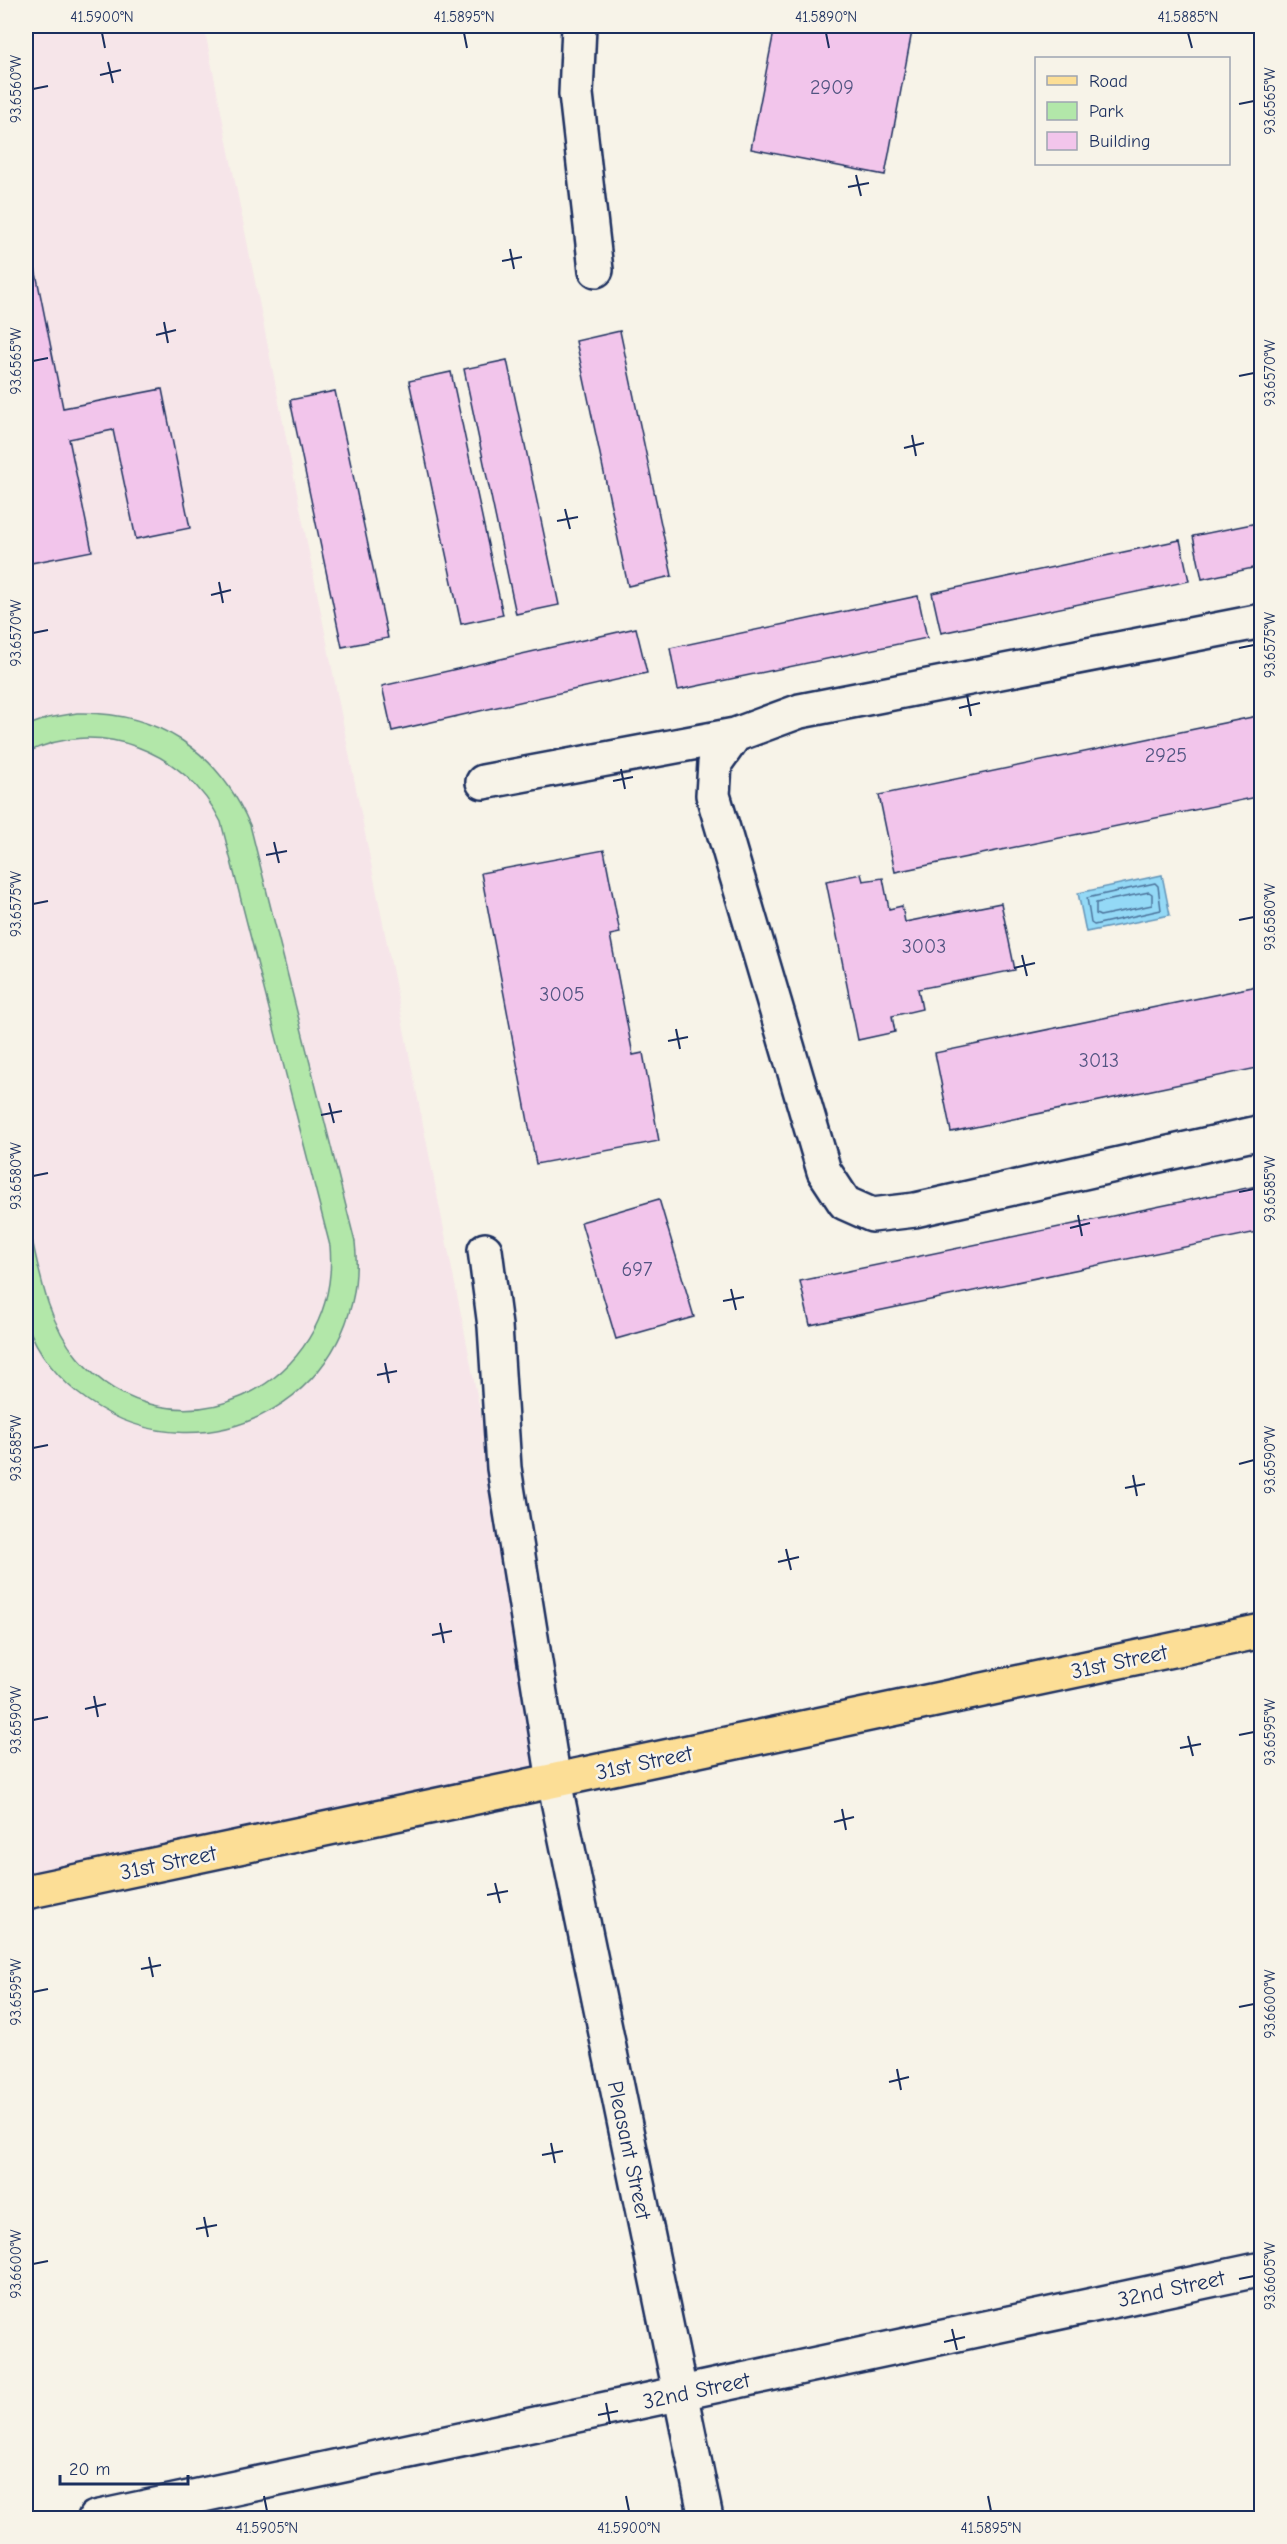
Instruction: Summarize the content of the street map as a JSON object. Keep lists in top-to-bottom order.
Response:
{
  "streets": {
    "main road": ["31st Street"],
    "street": ["Pleasant Street", "32nd Street"]
  },
  "crossings": [
    ["31st Street", "Pleasant Street"],
    ["Pleasant Street", "32nd Street"]
  ],
  "house_numbers": [
    "2909",
    "2925",
    "3003",
    "3005",
    "3013",
    "697"
  ],
  "legend": ["Road", "Park", "Building"],
  "scale_bar": "20 m",
  "coordinates": [
    "41.5900°N",
    "41.5895°N",
    "41.5890°N",
    "41.5885°N",
    "93.6560°W",
    "93.6565°W",
    "93.6570°W",
    "93.6575°W",
    "93.6580°W",
    "93.6585°W",
    "93.6590°W",
    "93.6595°W",
    "93.6600°W",
    "93.6605°W",
    "41.5905°N"
  ]
}
